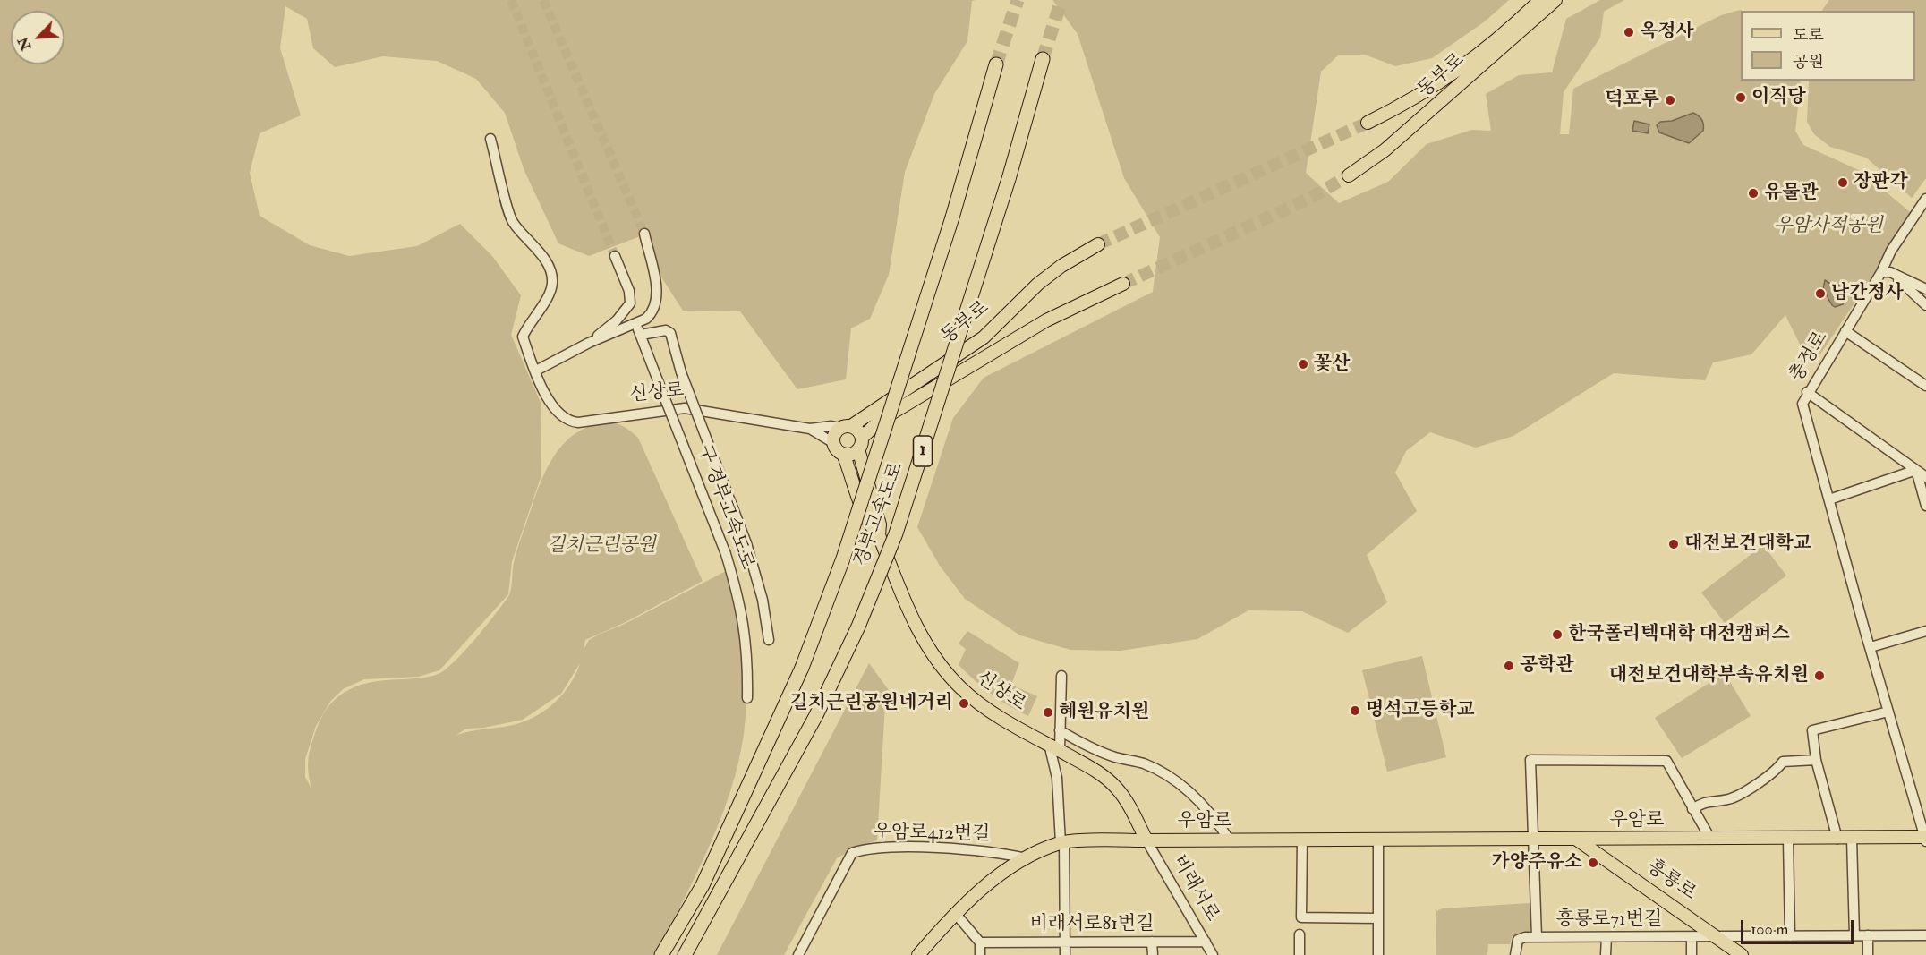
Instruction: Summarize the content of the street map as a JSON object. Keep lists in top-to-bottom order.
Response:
{
  "streets": {
    "highway": ["1", "경부고속도로"],
    "main road": [
      "동부로",
      "신상로",
      "우암로",
      "흥룡로"
    ],
    "street": [
      "충정로",
      "구 경부고속도로",
      "우암로412번길",
      "비래서로",
      "흥룡로71번길",
      "비래서로81번길"
    ]
  },
  "crossings": [
    ["충정로", "우암로"],
    ["신상로", "우암로"],
    ["신상로", "비래서로"],
    ["우암로", "우암로412번길"],
    ["우암로", "흥룡로"],
    ["우암로", "비래서로"],
    ["우암로", "흥룡로71번길"],
    ["흥룡로", "흥룡로71번길"],
    ["비래서로", "비래서로81번길"]
  ],
  "parks": ["우암사적공원", "길치근린공원"],
  "places": [
    "옥정사",
    "이직당",
    "덕포루",
    "장판각",
    "유물관",
    "남간정사",
    "꽃산",
    "대전보건대학교",
    "한국폴리텍대학 대전캠퍼스",
    "공학관",
    "대전보건대학부속유치원",
    "길치근린공원네거리",
    "명석고등학교",
    "혜원유치원",
    "가양주유소"
  ],
  "legend": ["도로", "공원"],
  "scale_bar": "100 m",
  "north": "bottom left"
}
